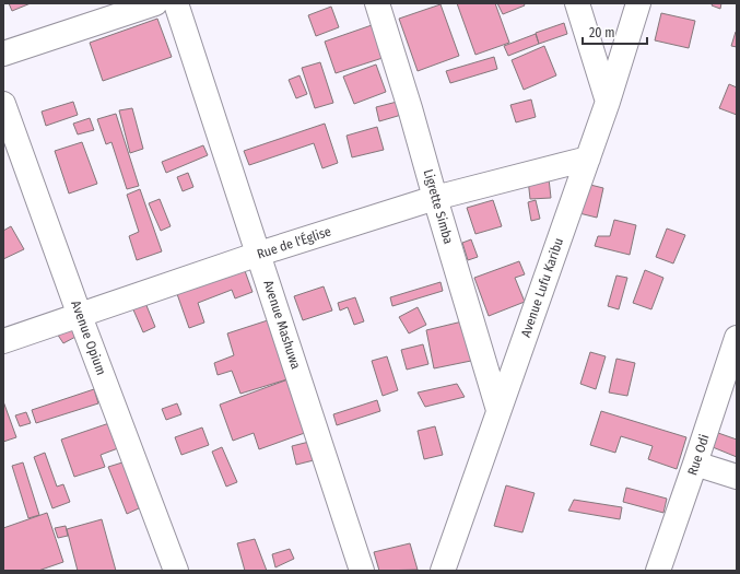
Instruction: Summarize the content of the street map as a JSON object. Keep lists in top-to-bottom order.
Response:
{
  "streets": {
    "street": [
      "Ligrette Simba",
      "Rue de l'Église",
      "Avenue Lufu Karibu",
      "Avenue Mashuwa",
      "Avenue Opium",
      "Rue Odi"
    ]
  },
  "crossings": [
    ["Ligrette Simba", "Rue de l'Église"],
    ["Ligrette Simba", "Avenue Lufu Karibu"],
    ["Rue de l'Église", "Avenue Lufu Karibu"],
    ["Rue de l'Église", "Avenue Mashuwa"],
    ["Rue de l'Église", "Avenue Opium"]
  ],
  "scale_bar": "20 m"
}
